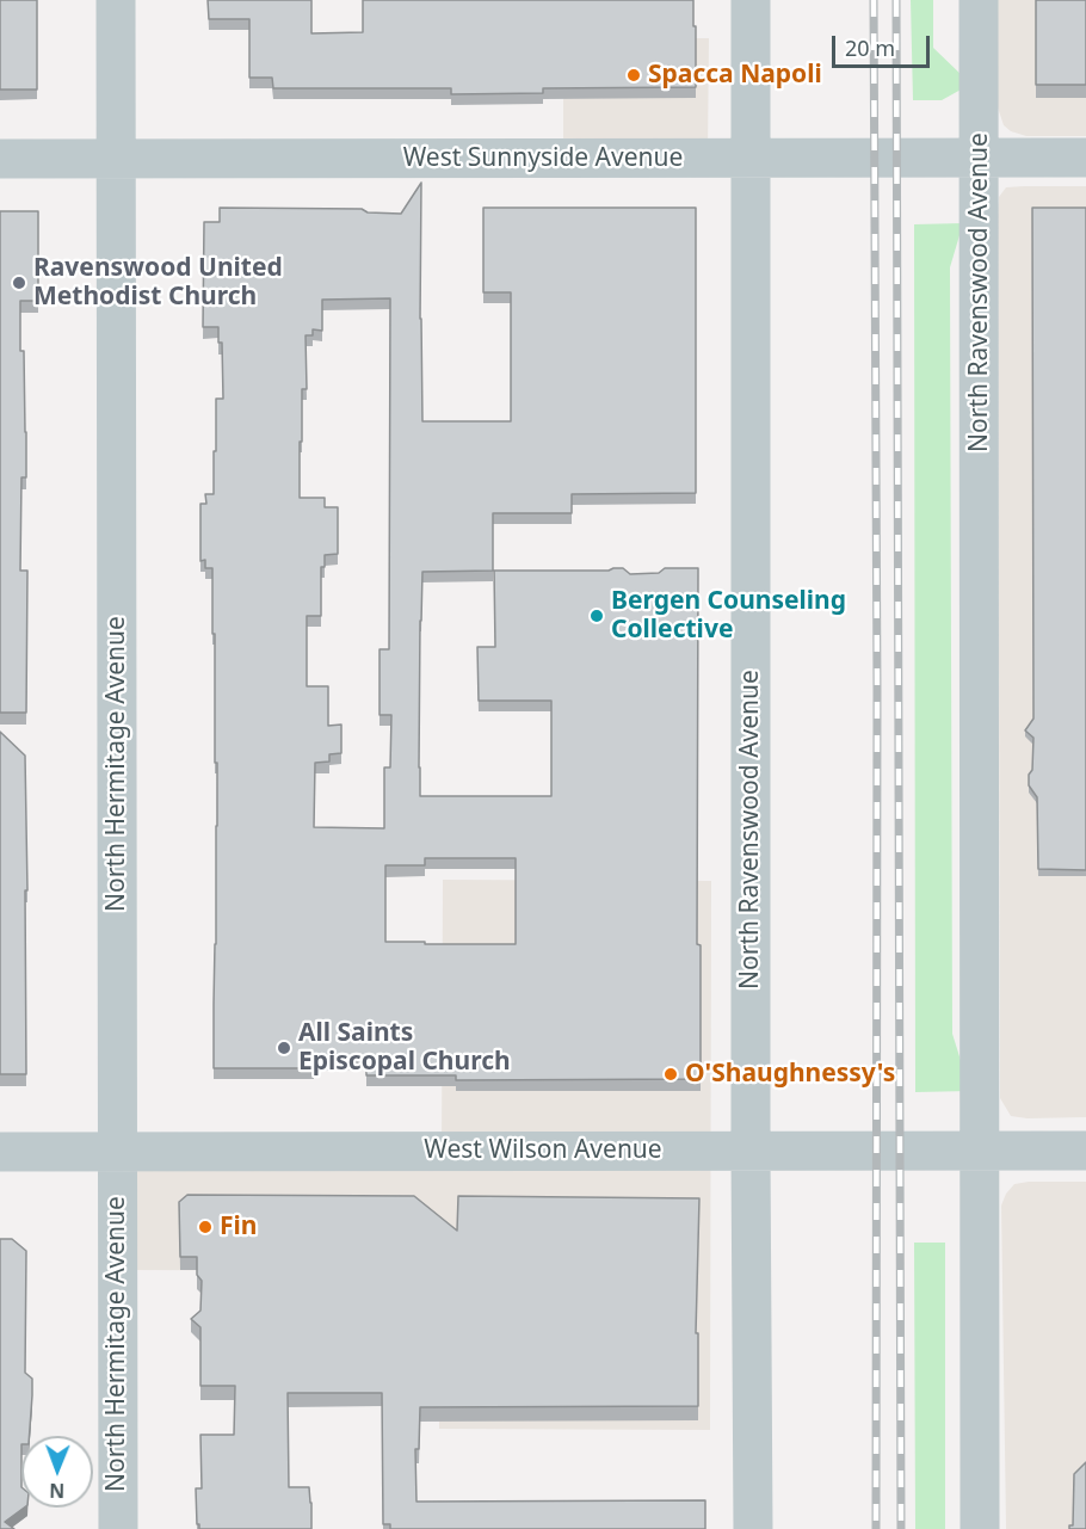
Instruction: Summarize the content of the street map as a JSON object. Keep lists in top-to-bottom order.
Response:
{
  "streets": {
    "street": [
      "West Sunnyside Avenue",
      "North Ravenswood Avenue",
      "North Hermitage Avenue",
      "West Wilson Avenue"
    ]
  },
  "crossings": [
    ["West Sunnyside Avenue", "North Ravenswood Avenue"],
    ["West Sunnyside Avenue", "North Hermitage Avenue"],
    ["North Ravenswood Avenue", "West Wilson Avenue"],
    ["North Hermitage Avenue", "West Wilson Avenue"]
  ],
  "places": [
    "Spacca Napoli",
    "Ravenswood United Methodist Church",
    "Bergen Counseling Collective",
    "All Saints Episcopal Church",
    "O'Shaughnessy's",
    "Fin"
  ],
  "scale_bar": "20 m",
  "north": "bottom"
}
